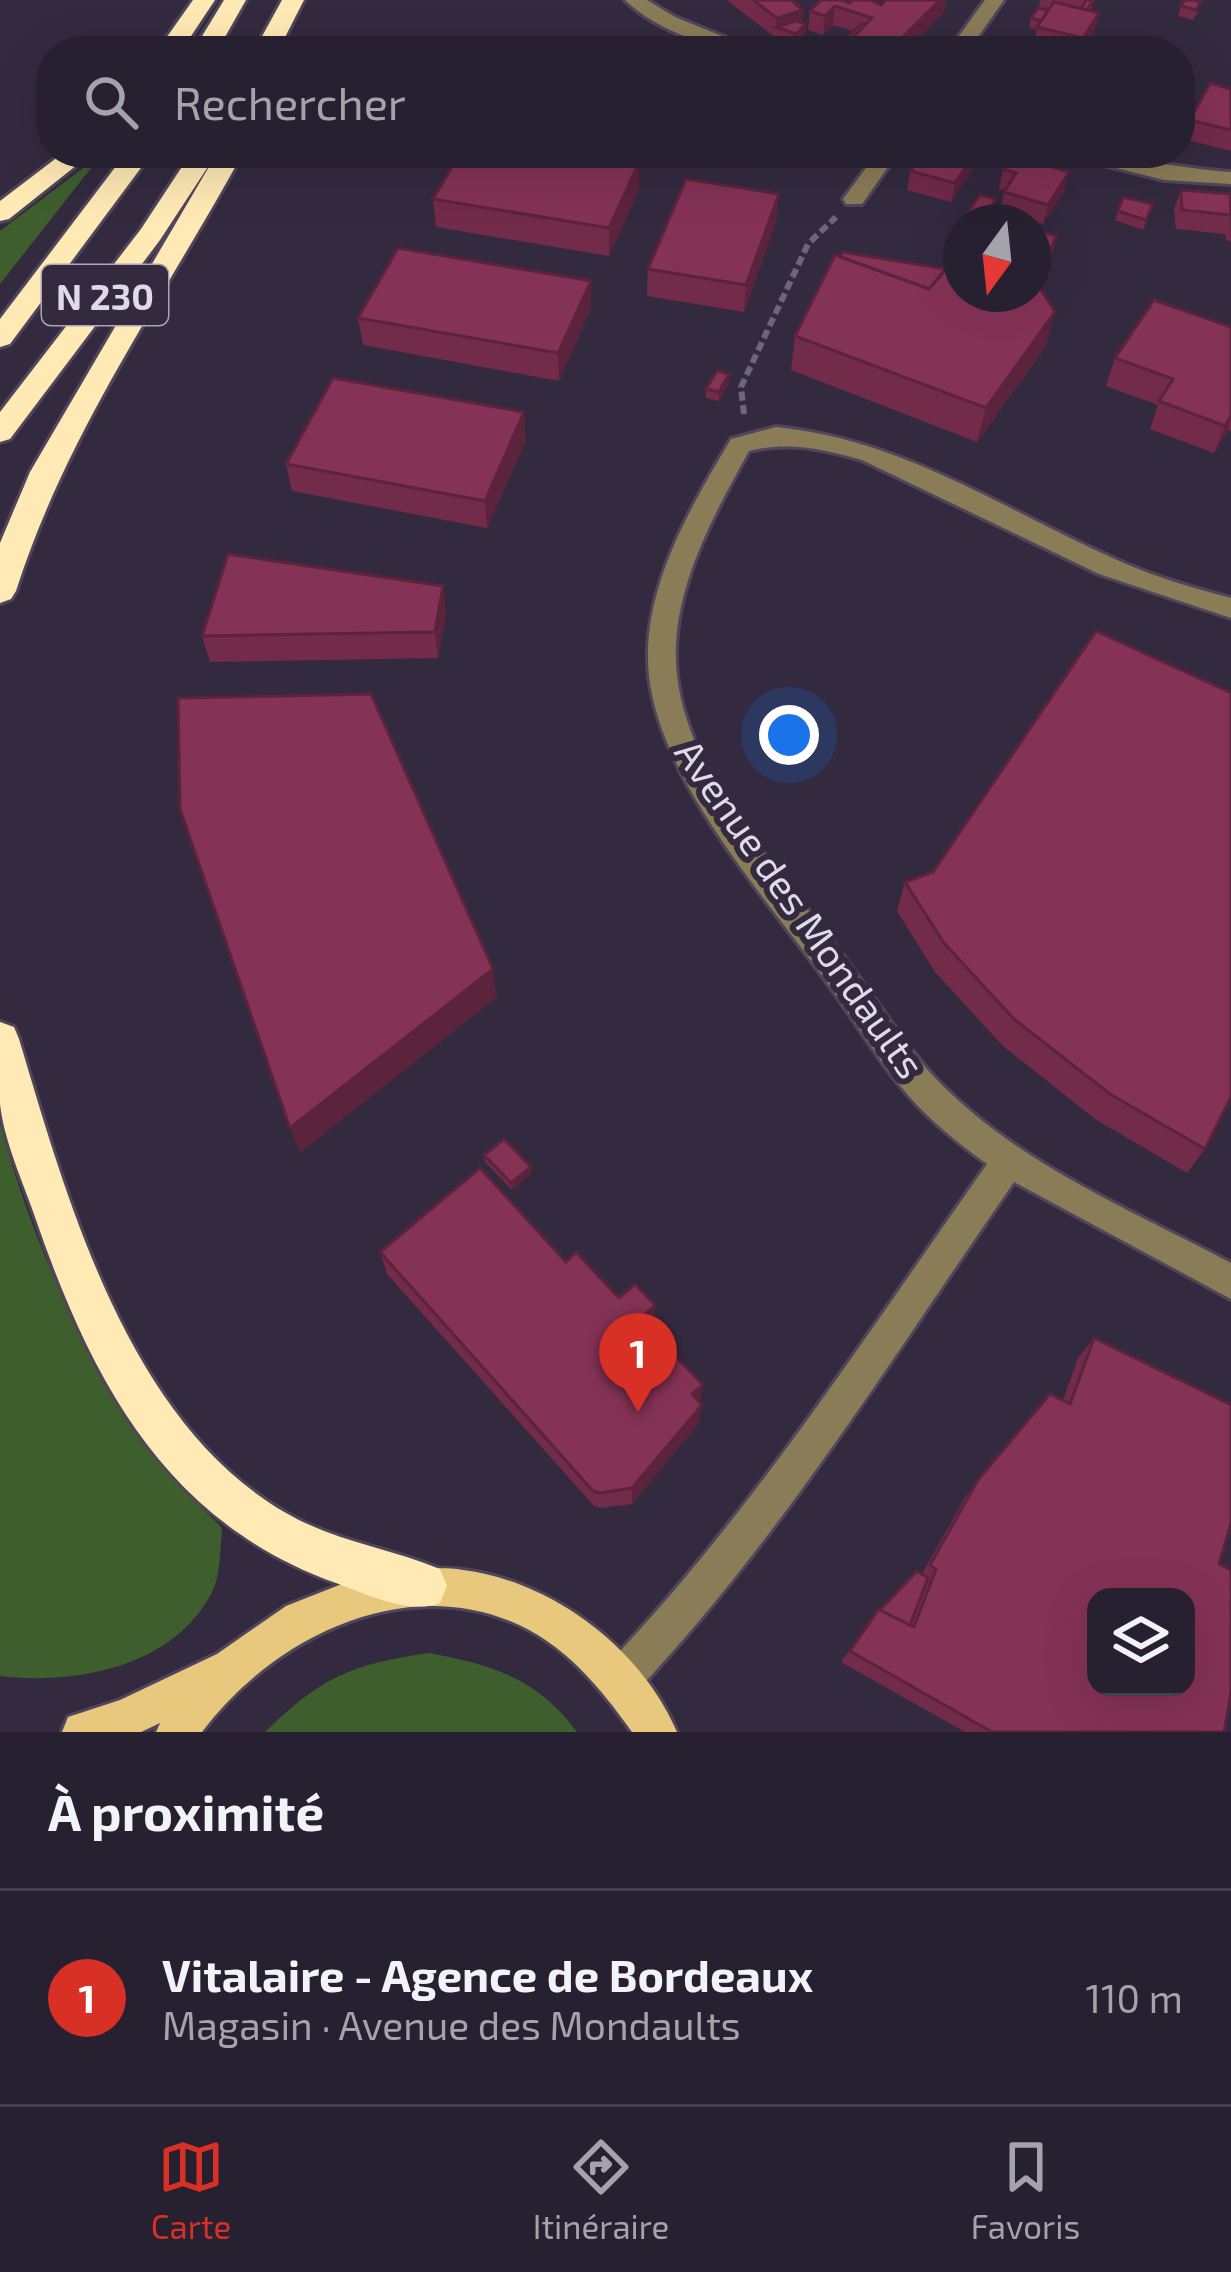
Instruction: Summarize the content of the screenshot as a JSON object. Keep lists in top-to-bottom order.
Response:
{
  "streets": {
    "highway": ["N 230"],
    "street": ["Avenue des Mondaults"]
  },
  "north": "bottom",
  "page": {
    "search": "Rechercher",
    "pins": "1",
    "heading": "À proximité",
    "list": [
      {
        "mark": "1",
        "name": "Vitalaire - Agence de Bordeaux",
        "note": "Magasin · Avenue des Mondaults",
        "value": "110 m"
      }
    ],
    "nav": ["Carte", "Itinéraire", "Favoris"]
  }
}
